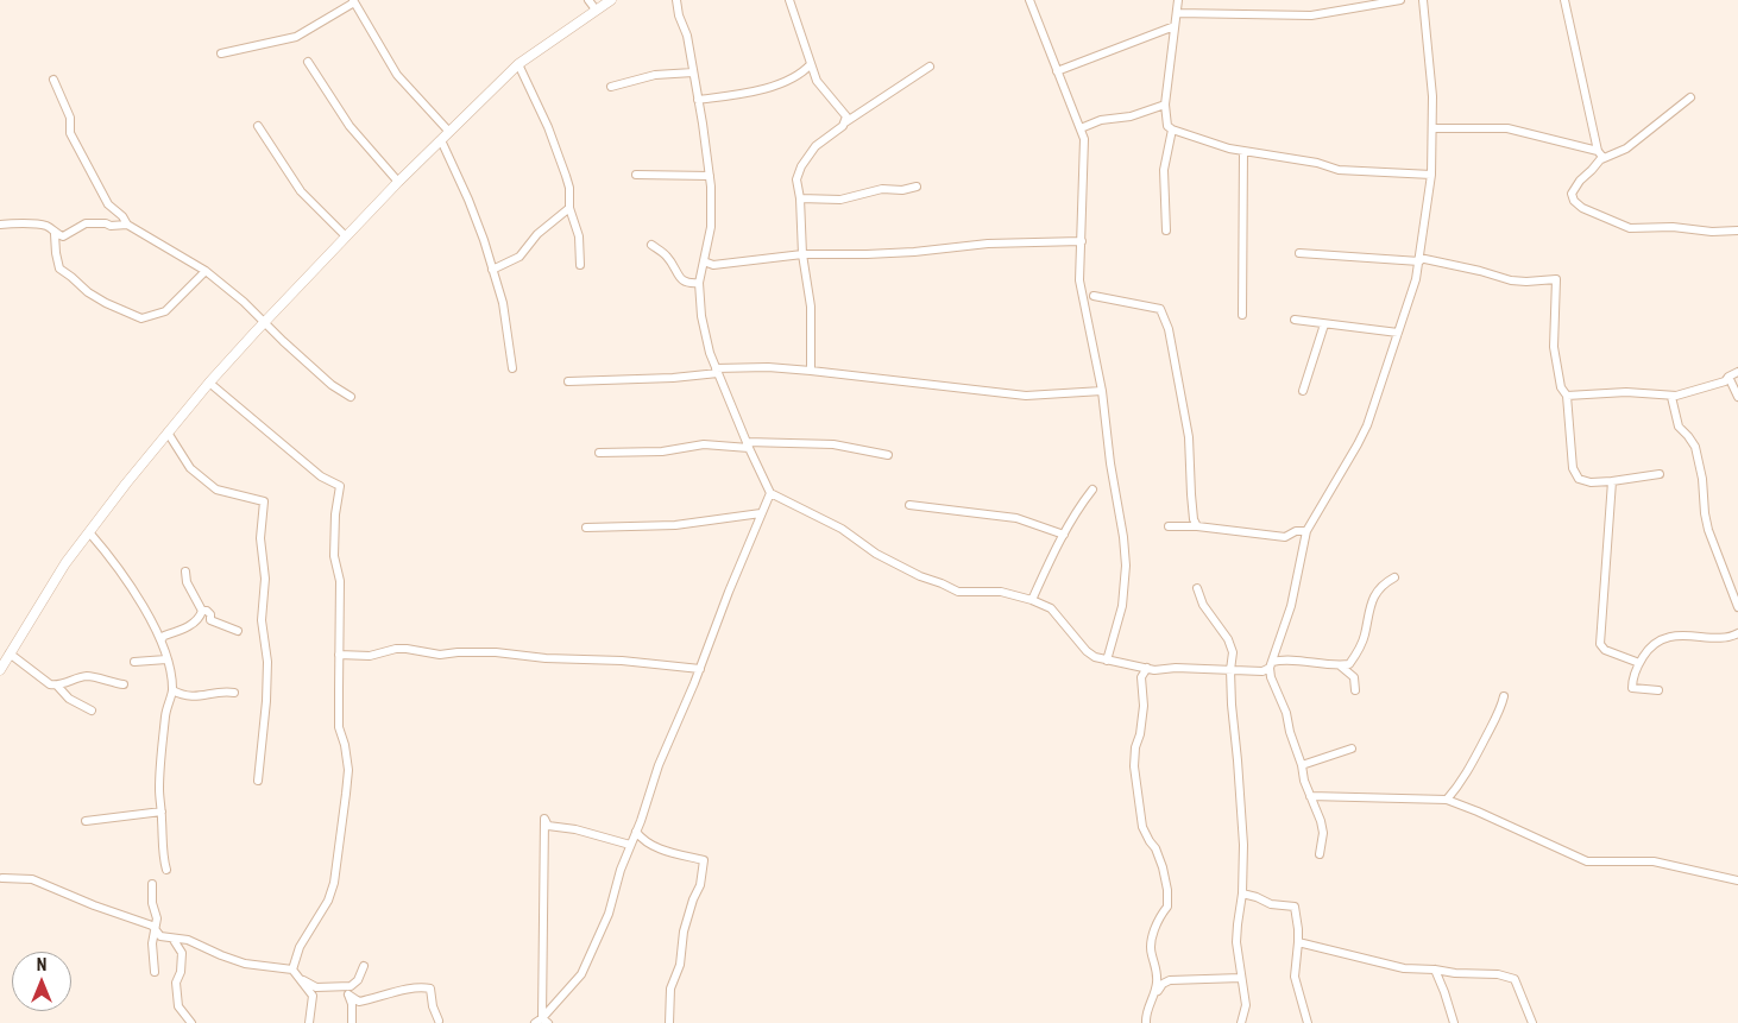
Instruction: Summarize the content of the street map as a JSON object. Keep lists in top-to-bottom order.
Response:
{
  "north": "top"
}
